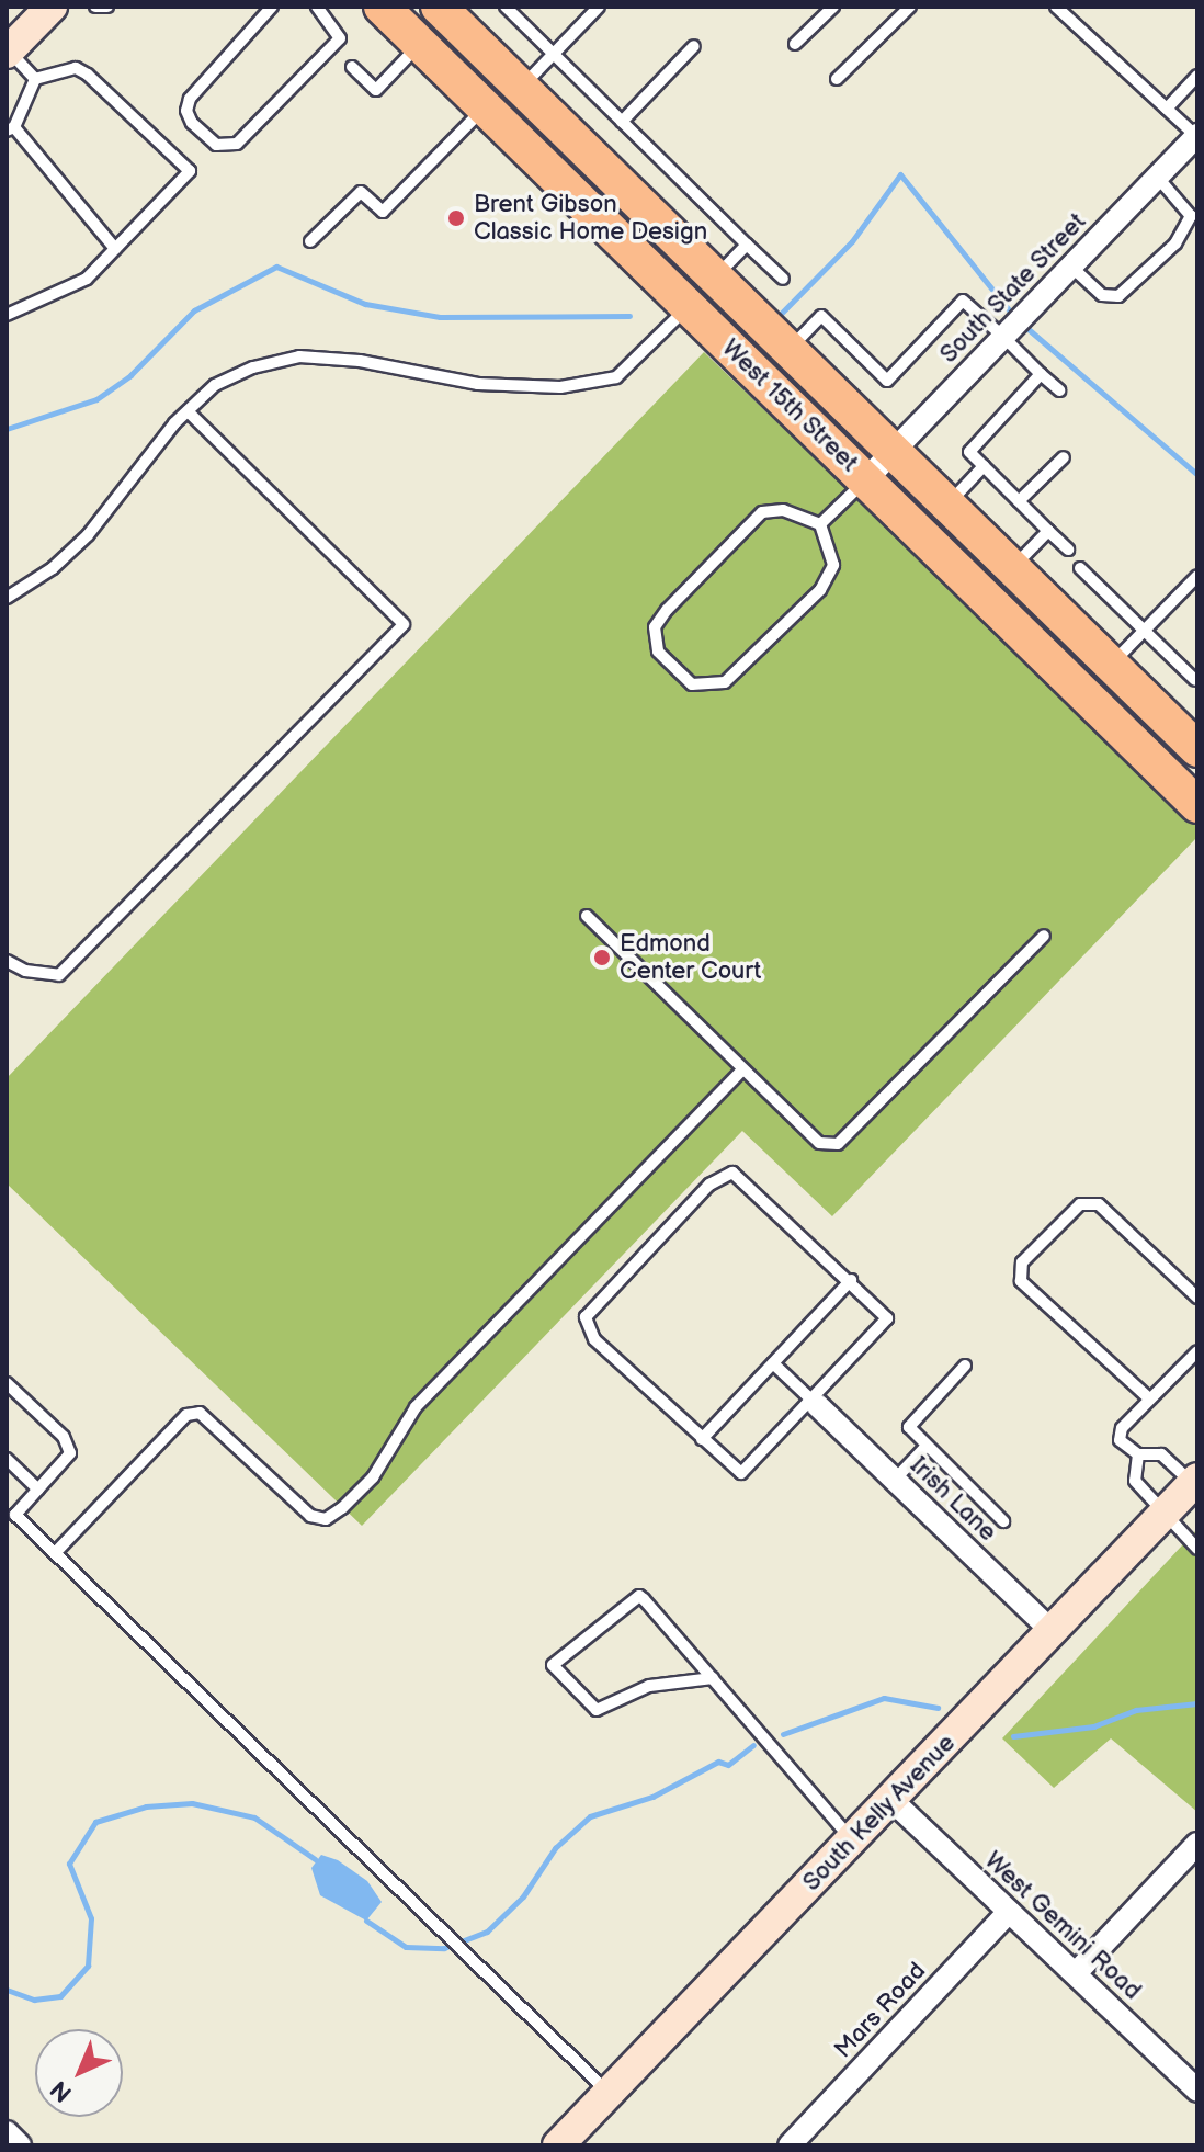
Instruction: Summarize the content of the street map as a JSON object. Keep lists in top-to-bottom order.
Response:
{
  "streets": {
    "main road": ["West 15th Street", "South Kelly Avenue"],
    "street": [
      "South State Street",
      "Irish Lane",
      "West Gemini Road",
      "Mars Road"
    ]
  },
  "crossings": [
    ["South State Street", "West 15th Street"],
    ["Irish Lane", "South Kelly Avenue"],
    ["South Kelly Avenue", "West Gemini Road"],
    ["West Gemini Road", "Mars Road"]
  ],
  "places": ["Brent Gibson Classic Home Design", "Edmond Center Court"],
  "north": "bottom left"
}
